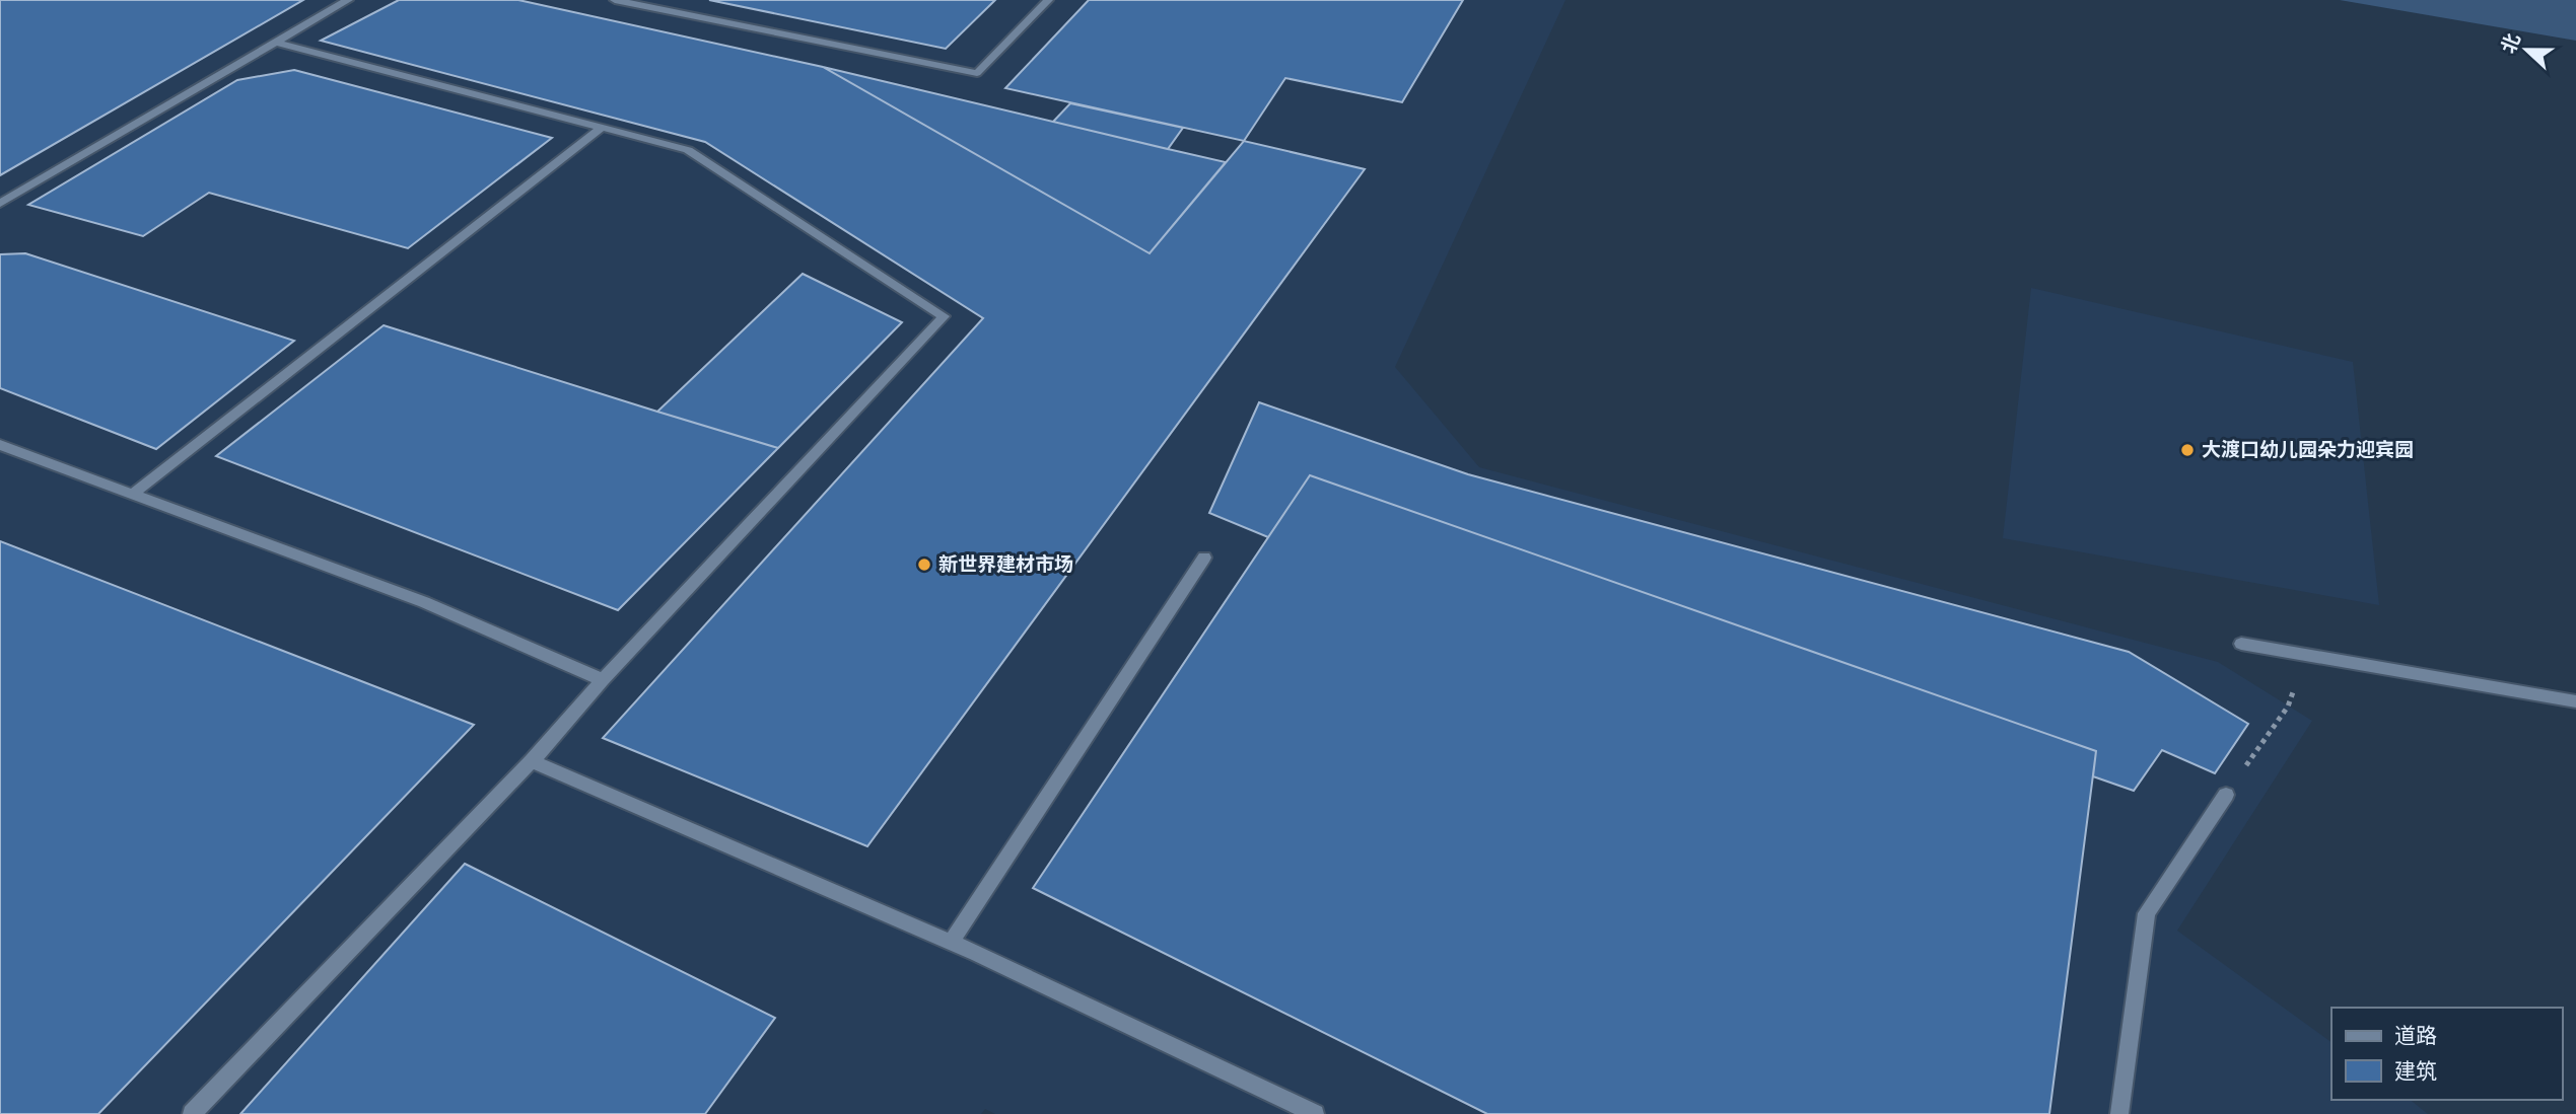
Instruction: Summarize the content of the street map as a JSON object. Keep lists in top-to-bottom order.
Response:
{
  "places": ["大渡口幼儿园朵力迎宾园", "新世界建材市场"],
  "legend": ["道路", "建筑"],
  "north": "left"
}
